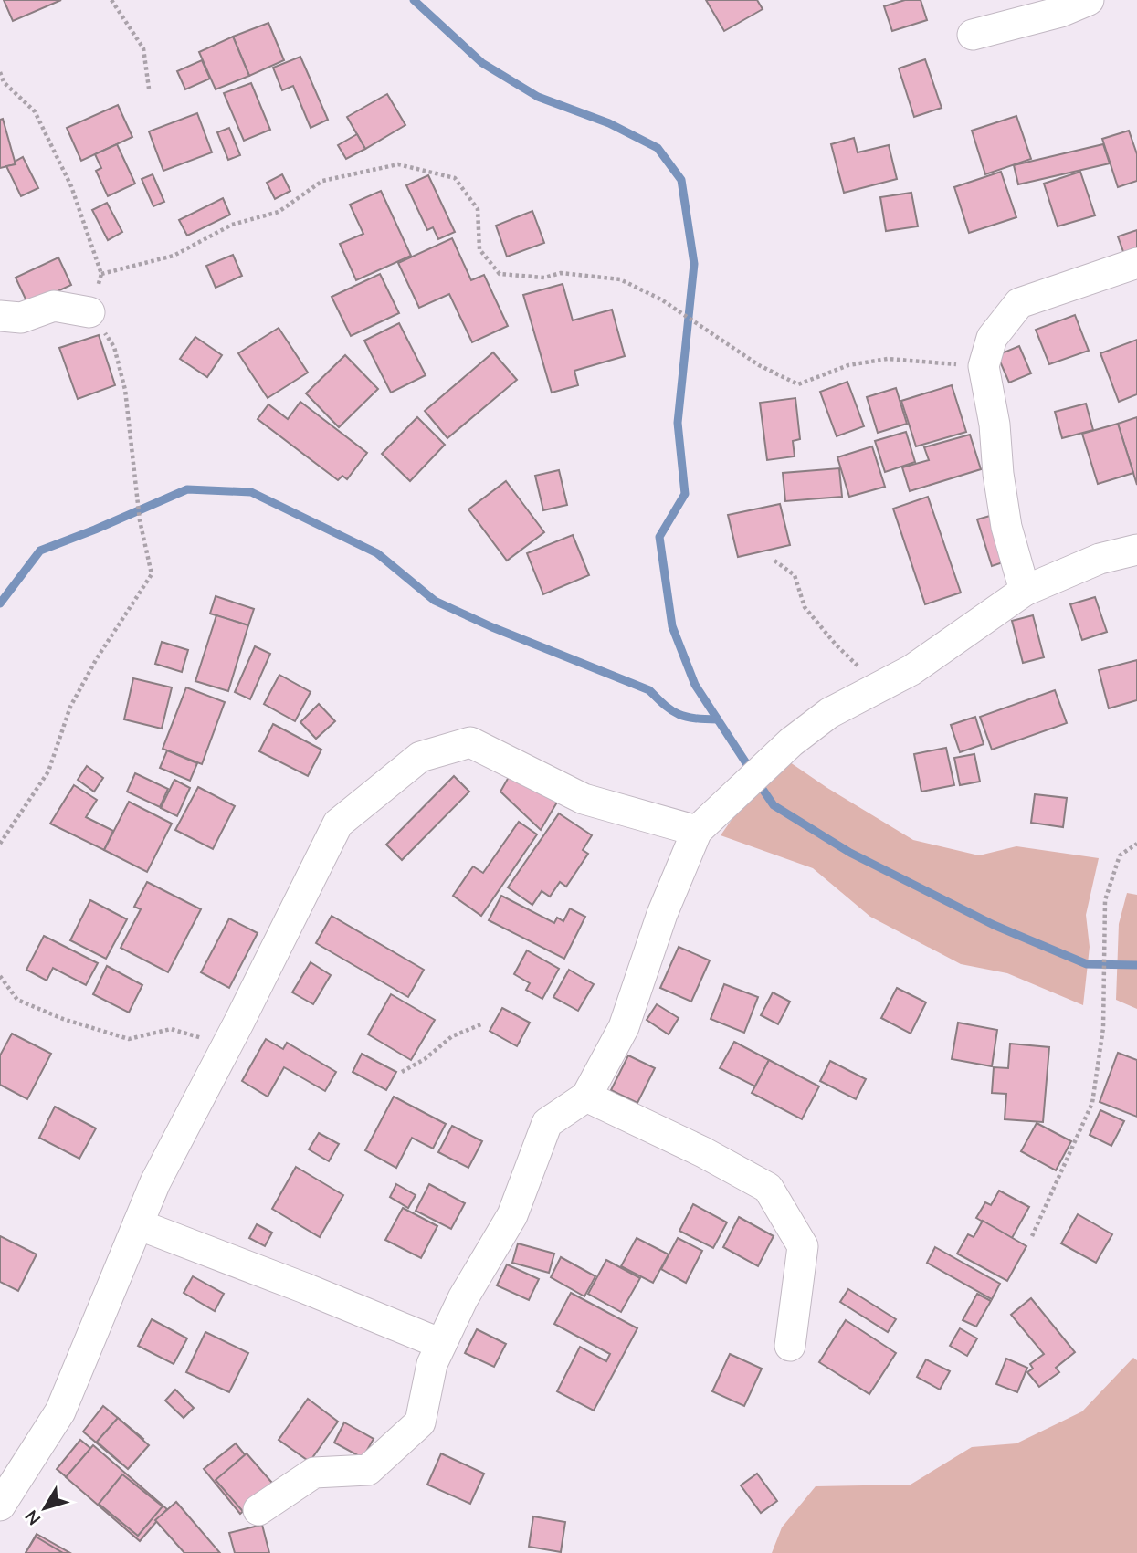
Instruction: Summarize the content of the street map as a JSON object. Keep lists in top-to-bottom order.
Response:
{
  "north": "bottom left"
}
